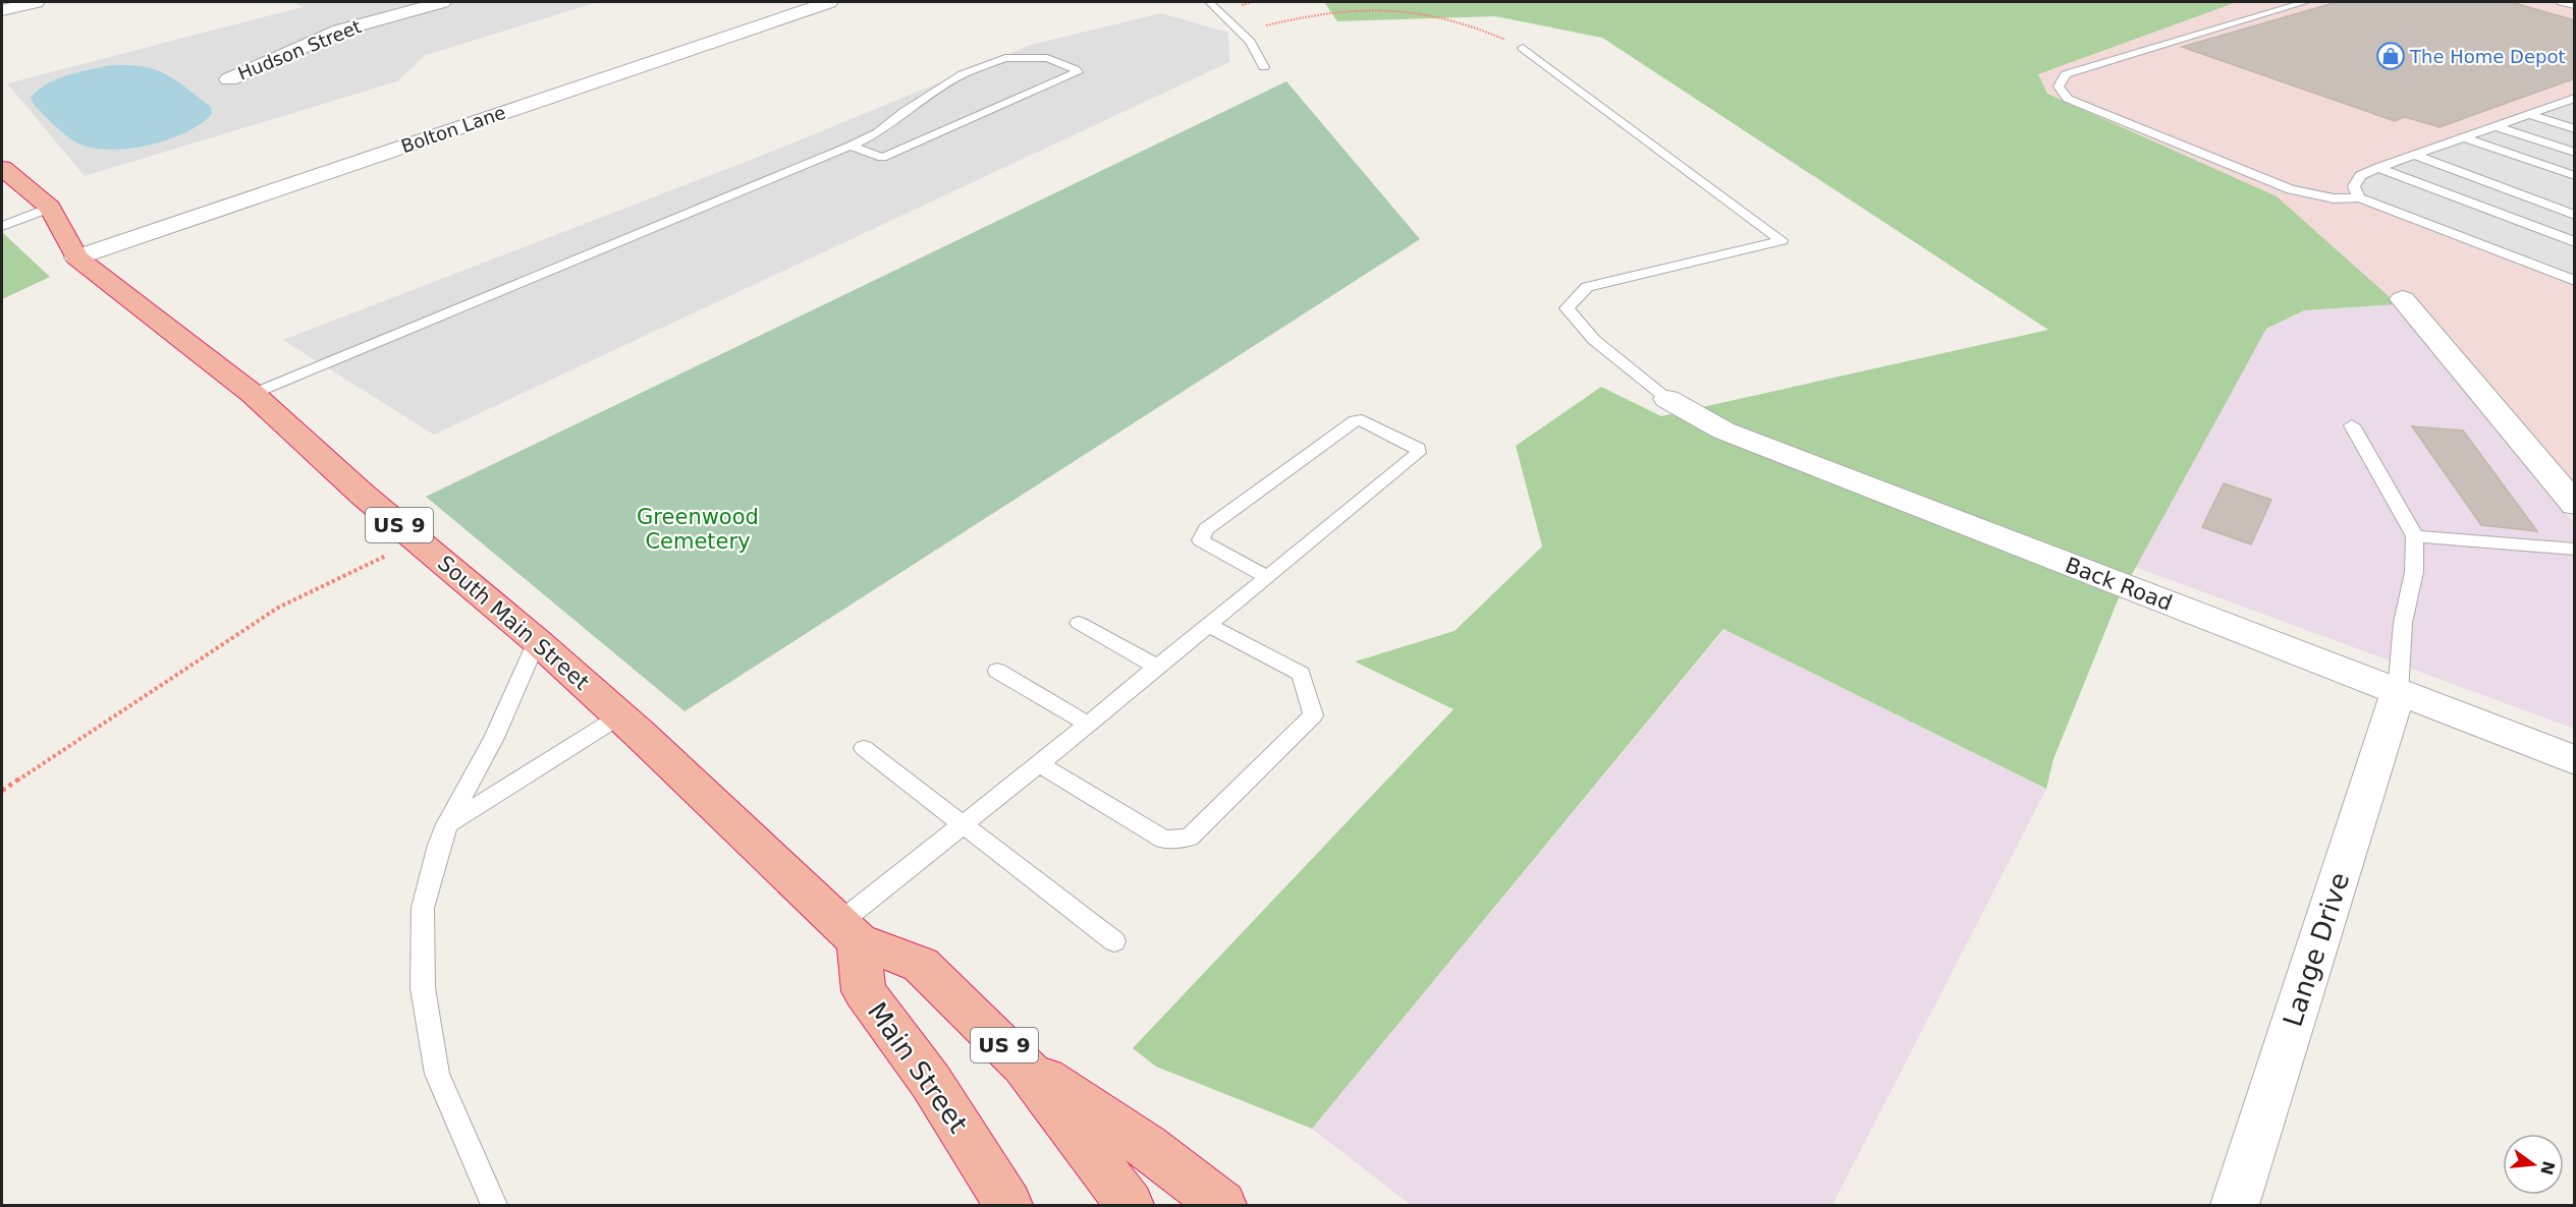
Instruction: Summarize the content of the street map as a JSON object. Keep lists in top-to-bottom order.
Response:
{
  "streets": {
    "highway": ["US 9", "South Main Street", "Main Street"],
    "street": [
      "Hudson Street",
      "Bolton Lane",
      "Back Road",
      "Lange Drive"
    ]
  },
  "crossings": [
    ["Bolton Lane", "South Main Street"],
    ["US 9", "South Main Street"],
    ["US 9", "Main Street"],
    ["Back Road", "Lange Drive"],
    ["South Main Street", "Main Street"]
  ],
  "parks": ["Greenwood Cemetery"],
  "places": {
    "shop": ["The Home Depot"]
  },
  "north": "right"
}
